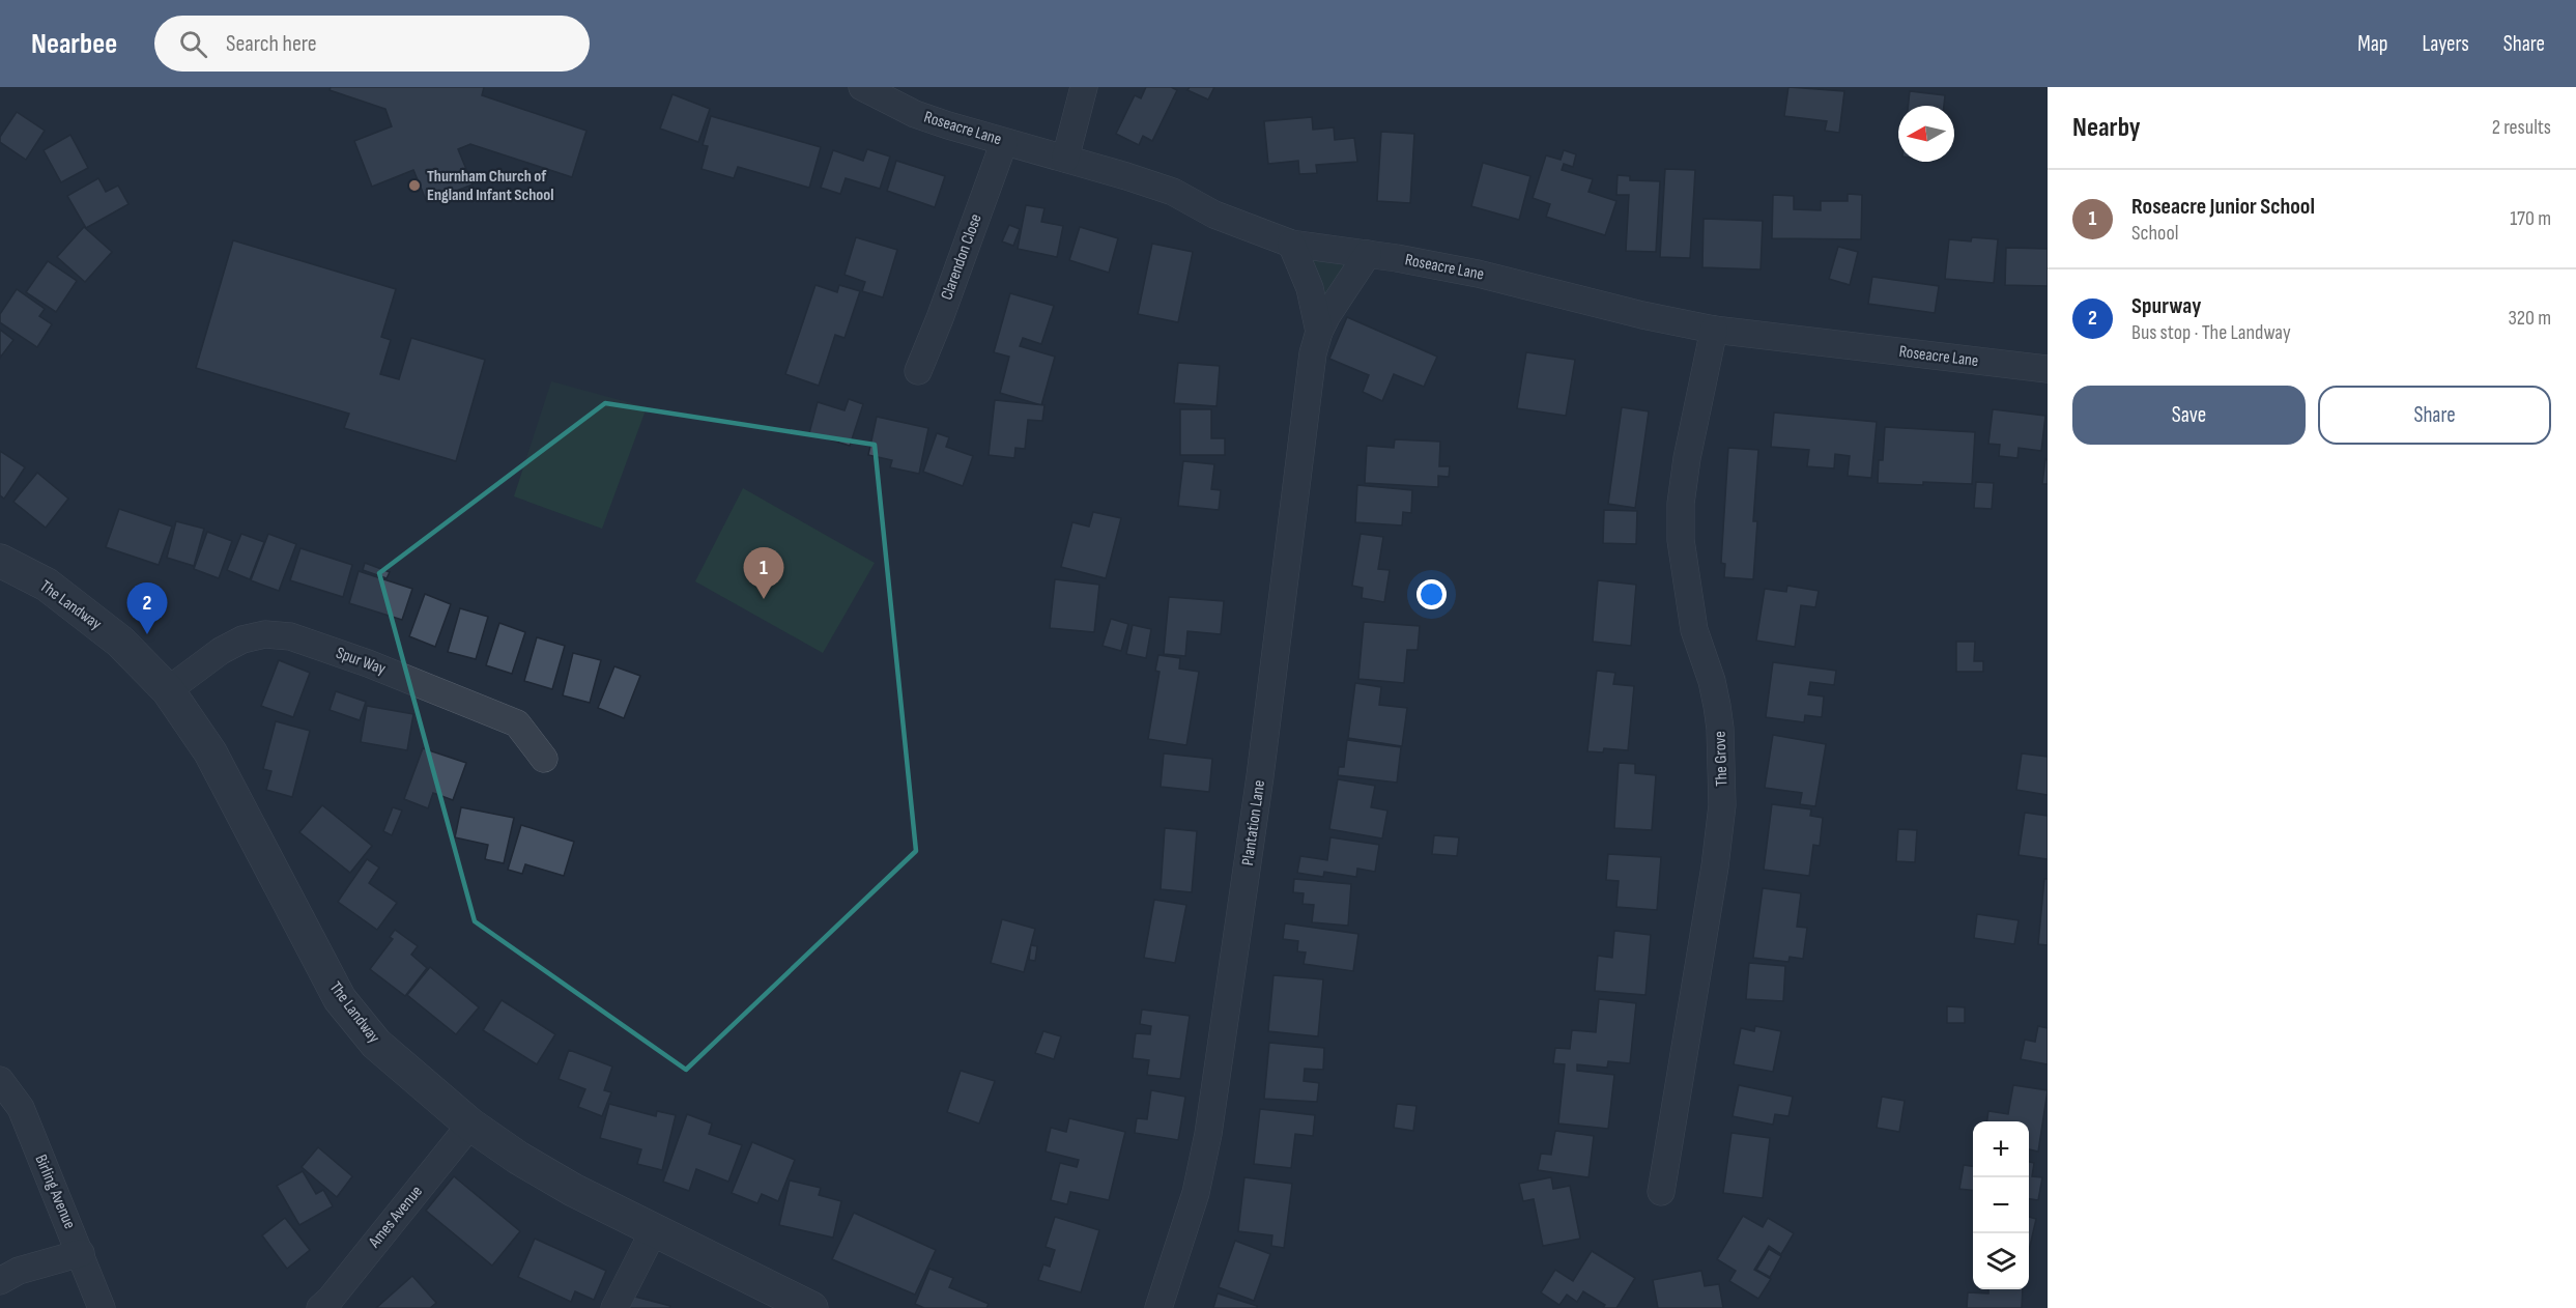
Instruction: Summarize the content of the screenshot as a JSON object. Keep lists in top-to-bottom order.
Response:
{
  "streets": {
    "street": [
      "Roseacre Lane",
      "Clarendon Close",
      "The Landway",
      "Spur Way",
      "The Grove",
      "Plantation Lane",
      "Birling Avenue",
      "Ames Avenue"
    ]
  },
  "crossings": [
    ["Roseacre Lane", "Clarendon Close"],
    ["Roseacre Lane", "The Grove"],
    ["Roseacre Lane", "Plantation Lane"],
    ["The Landway", "Spur Way"],
    ["The Landway", "Ames Avenue"]
  ],
  "places": ["Thurnham Church of England Infant School"],
  "north": "left",
  "page": {
    "header": "Nearbee",
    "search": "Search here",
    "nav": ["Map", "Layers", "Share"],
    "heading": ["Nearby", "2 results"],
    "list": [
      {
        "mark": "1",
        "name": "Roseacre Junior School",
        "note": "School",
        "value": "170 m"
      },
      {
        "mark": "2",
        "name": "Spurway",
        "note": "Bus stop · The Landway",
        "value": "320 m"
      }
    ],
    "buttons": ["Save", "Share"],
    "pins": ["1", "2"],
    "map_buttons": ["+", "−"]
  }
}
